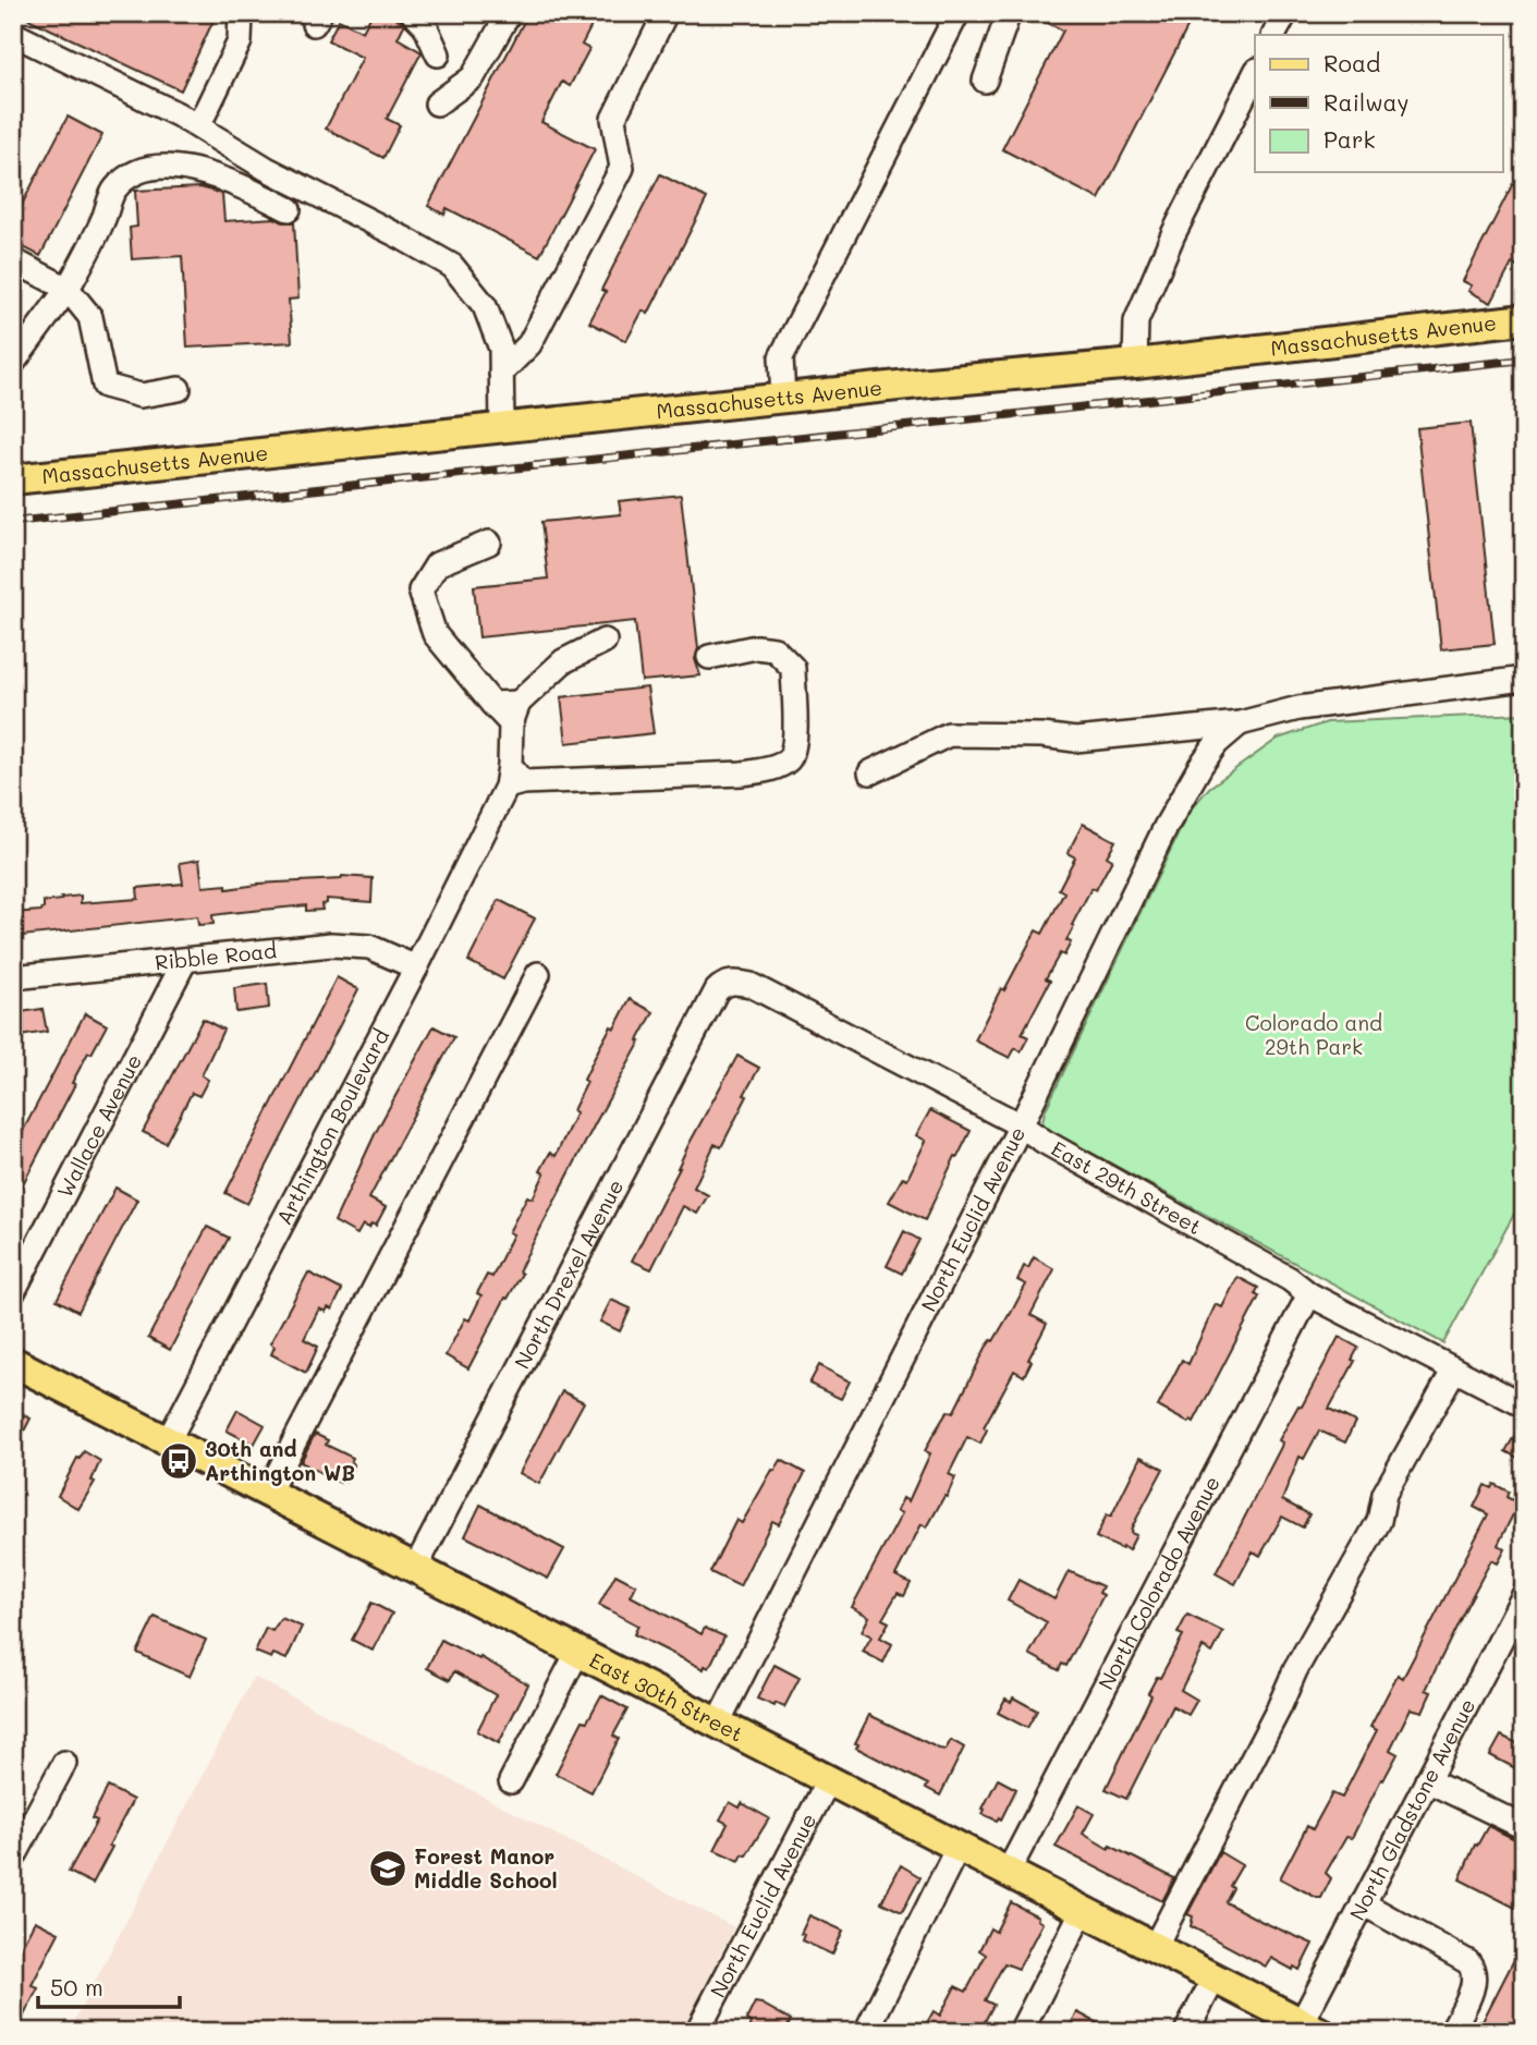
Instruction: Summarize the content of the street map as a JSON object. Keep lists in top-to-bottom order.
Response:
{
  "streets": {
    "main road": ["Massachusetts Avenue", "East 30th Street"],
    "street": [
      "Ribble Road",
      "Wallace Avenue",
      "Arthington Boulevard",
      "East 29th Street",
      "North Euclid Avenue",
      "North Drexel Avenue",
      "North Colorado Avenue",
      "North Gladstone Avenue"
    ]
  },
  "crossings": [
    ["Ribble Road", "Wallace Avenue"],
    ["Ribble Road", "Arthington Boulevard"],
    ["Arthington Boulevard", "East 30th Street"],
    ["East 29th Street", "North Euclid Avenue"],
    ["East 29th Street", "North Drexel Avenue"],
    ["East 29th Street", "North Colorado Avenue"],
    ["North Euclid Avenue", "East 30th Street"],
    ["North Drexel Avenue", "East 30th Street"],
    ["North Colorado Avenue", "East 30th Street"],
    ["East 30th Street", "North Gladstone Avenue"]
  ],
  "parks": ["Colorado and 29th Park"],
  "places": {
    "bus stop": ["30th and Arthington WB"],
    "school or university": ["Forest Manor Middle School"]
  },
  "legend": ["Road", "Railway", "Park"],
  "scale_bar": "50 m"
}
